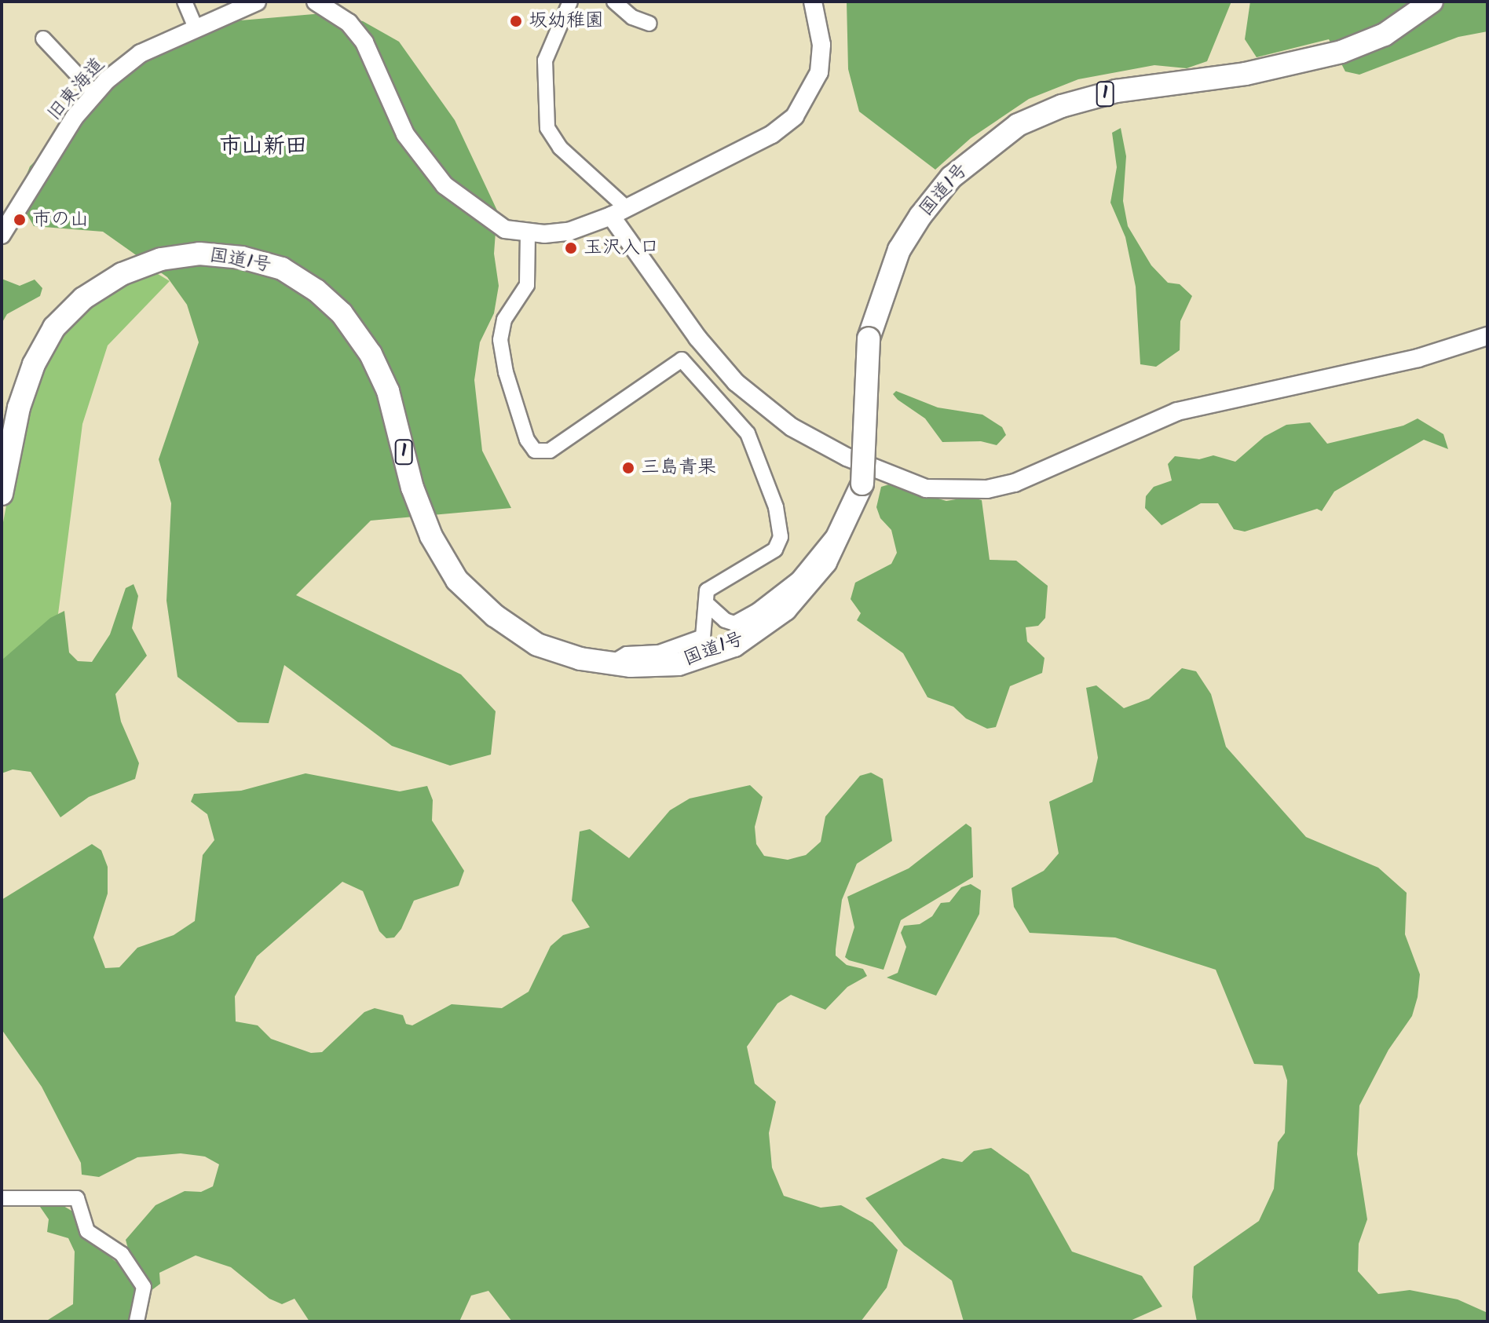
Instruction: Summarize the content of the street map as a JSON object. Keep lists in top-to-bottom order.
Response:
{
  "streets": {
    "highway": ["1", "国道1号"],
    "street": ["旧東海道"]
  },
  "districts": ["市山新田"],
  "places": [
    "坂幼稚園",
    "市の山",
    "玉沢入口",
    "三島青果"
  ]
}
